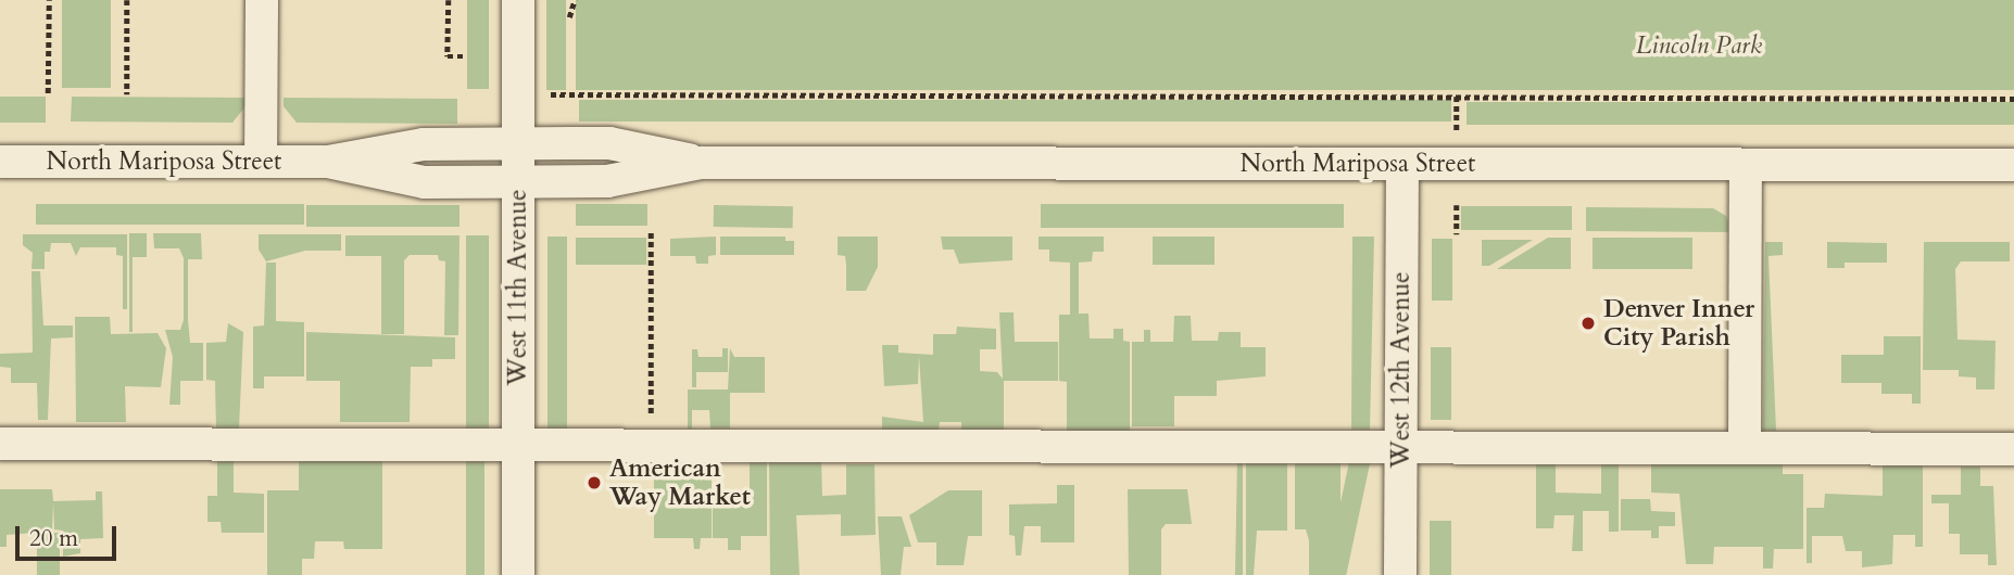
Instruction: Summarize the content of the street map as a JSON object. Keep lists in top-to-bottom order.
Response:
{
  "streets": {
    "street": ["North Mariposa Street", "West 11th Avenue", "West 12th Avenue"]
  },
  "crossings": [
    ["North Mariposa Street", "West 11th Avenue"],
    ["North Mariposa Street", "West 12th Avenue"]
  ],
  "parks": ["Lincoln Park"],
  "places": ["Denver Inner City Parish", "American Way Market"],
  "scale_bar": "20 m"
}
